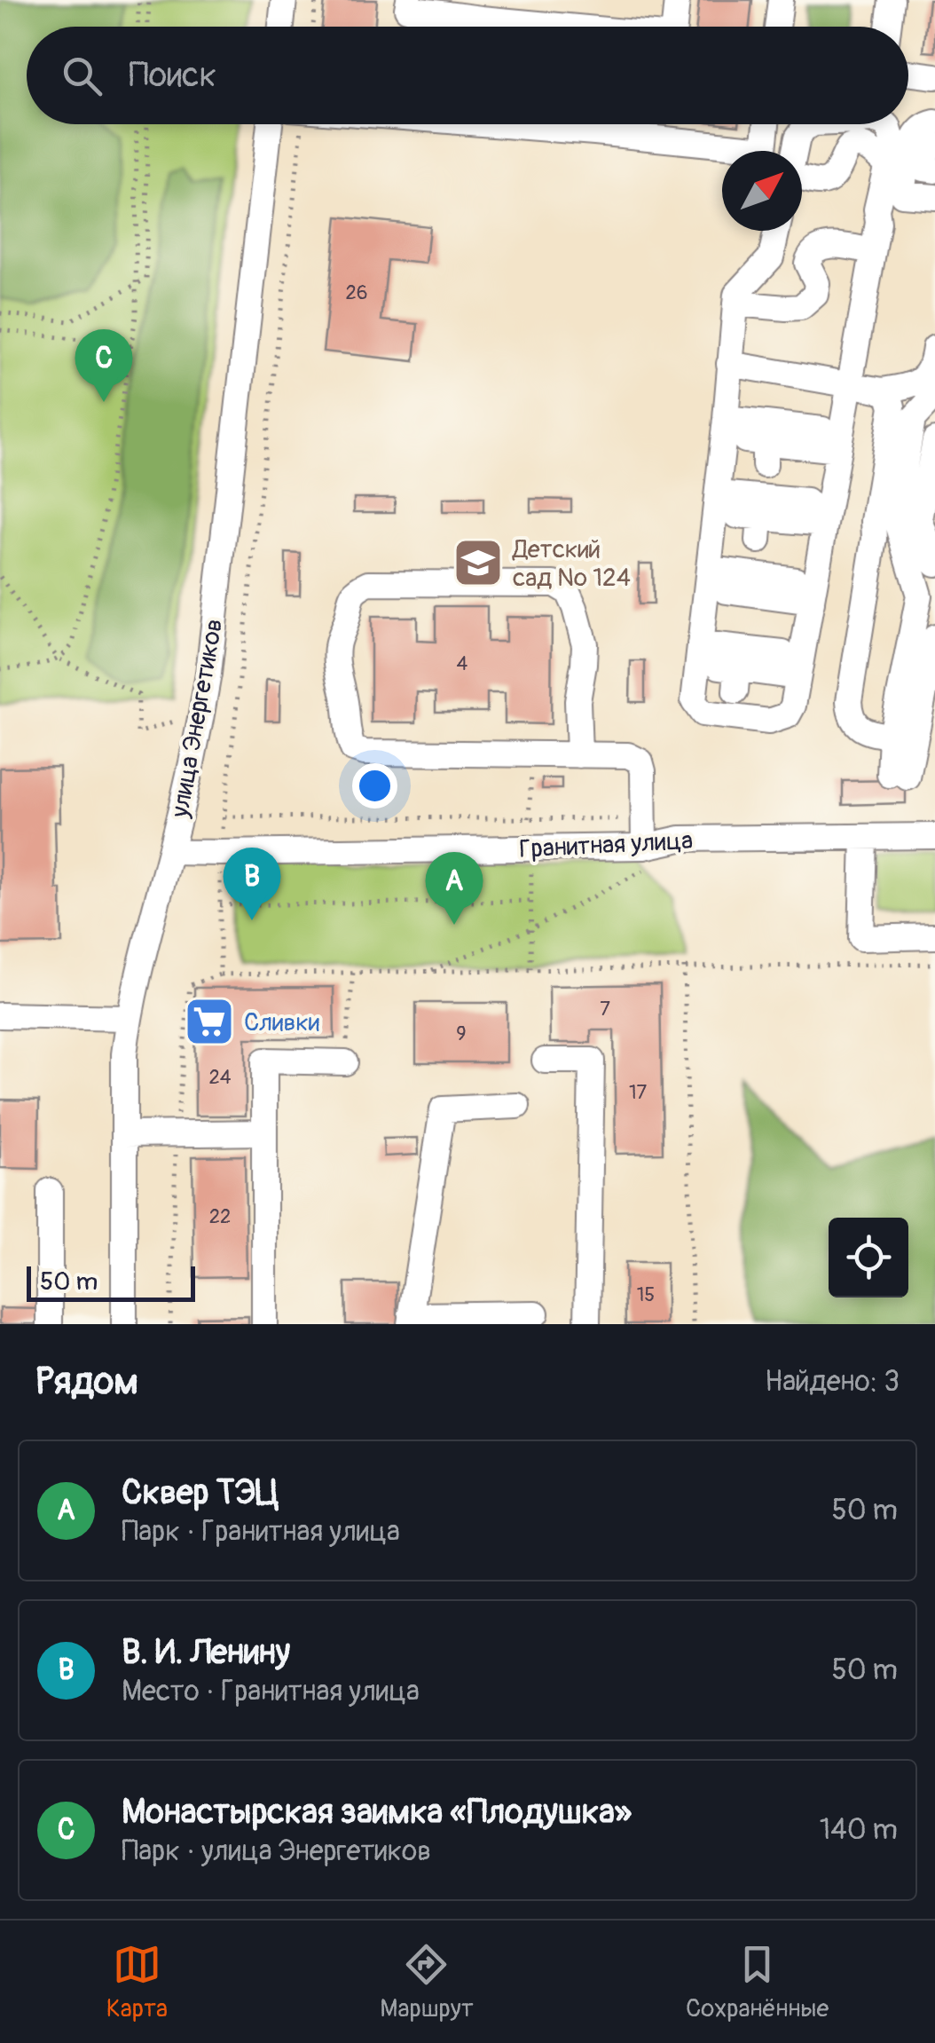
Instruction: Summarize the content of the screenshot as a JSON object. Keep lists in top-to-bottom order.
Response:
{
  "streets": {
    "street": ["улица Энергетиков", "Гранитная улица"]
  },
  "crossings": [
    ["улица Энергетиков", "Гранитная улица"]
  ],
  "places": {
    "school or university": ["Детский сад № 124"],
    "supermarket": ["Сливки"]
  },
  "house_numbers": [
    "26",
    "4",
    "7",
    "9",
    "24",
    "17",
    "22",
    "15"
  ],
  "scale_bar": "50 m",
  "north": "top right",
  "page": {
    "search": "Поиск",
    "pins": ["C", "B", "A"],
    "scale": "50 m",
    "heading": ["Рядом", "Найдено: 3"],
    "list": [
      {
        "mark": "A",
        "name": "Сквер ТЭЦ",
        "note": "Парк · Гранитная улица",
        "value": "50 m"
      },
      {
        "mark": "B",
        "name": "В. И. Ленину",
        "note": "Место · Гранитная улица",
        "value": "50 m"
      },
      {
        "mark": "C",
        "name": "Монастырская заимка «Плодушка»",
        "note": "Парк · улица Энергетиков",
        "value": "140 m"
      }
    ],
    "nav": ["Карта", "Маршрут", "Сохранённые"]
  }
}
